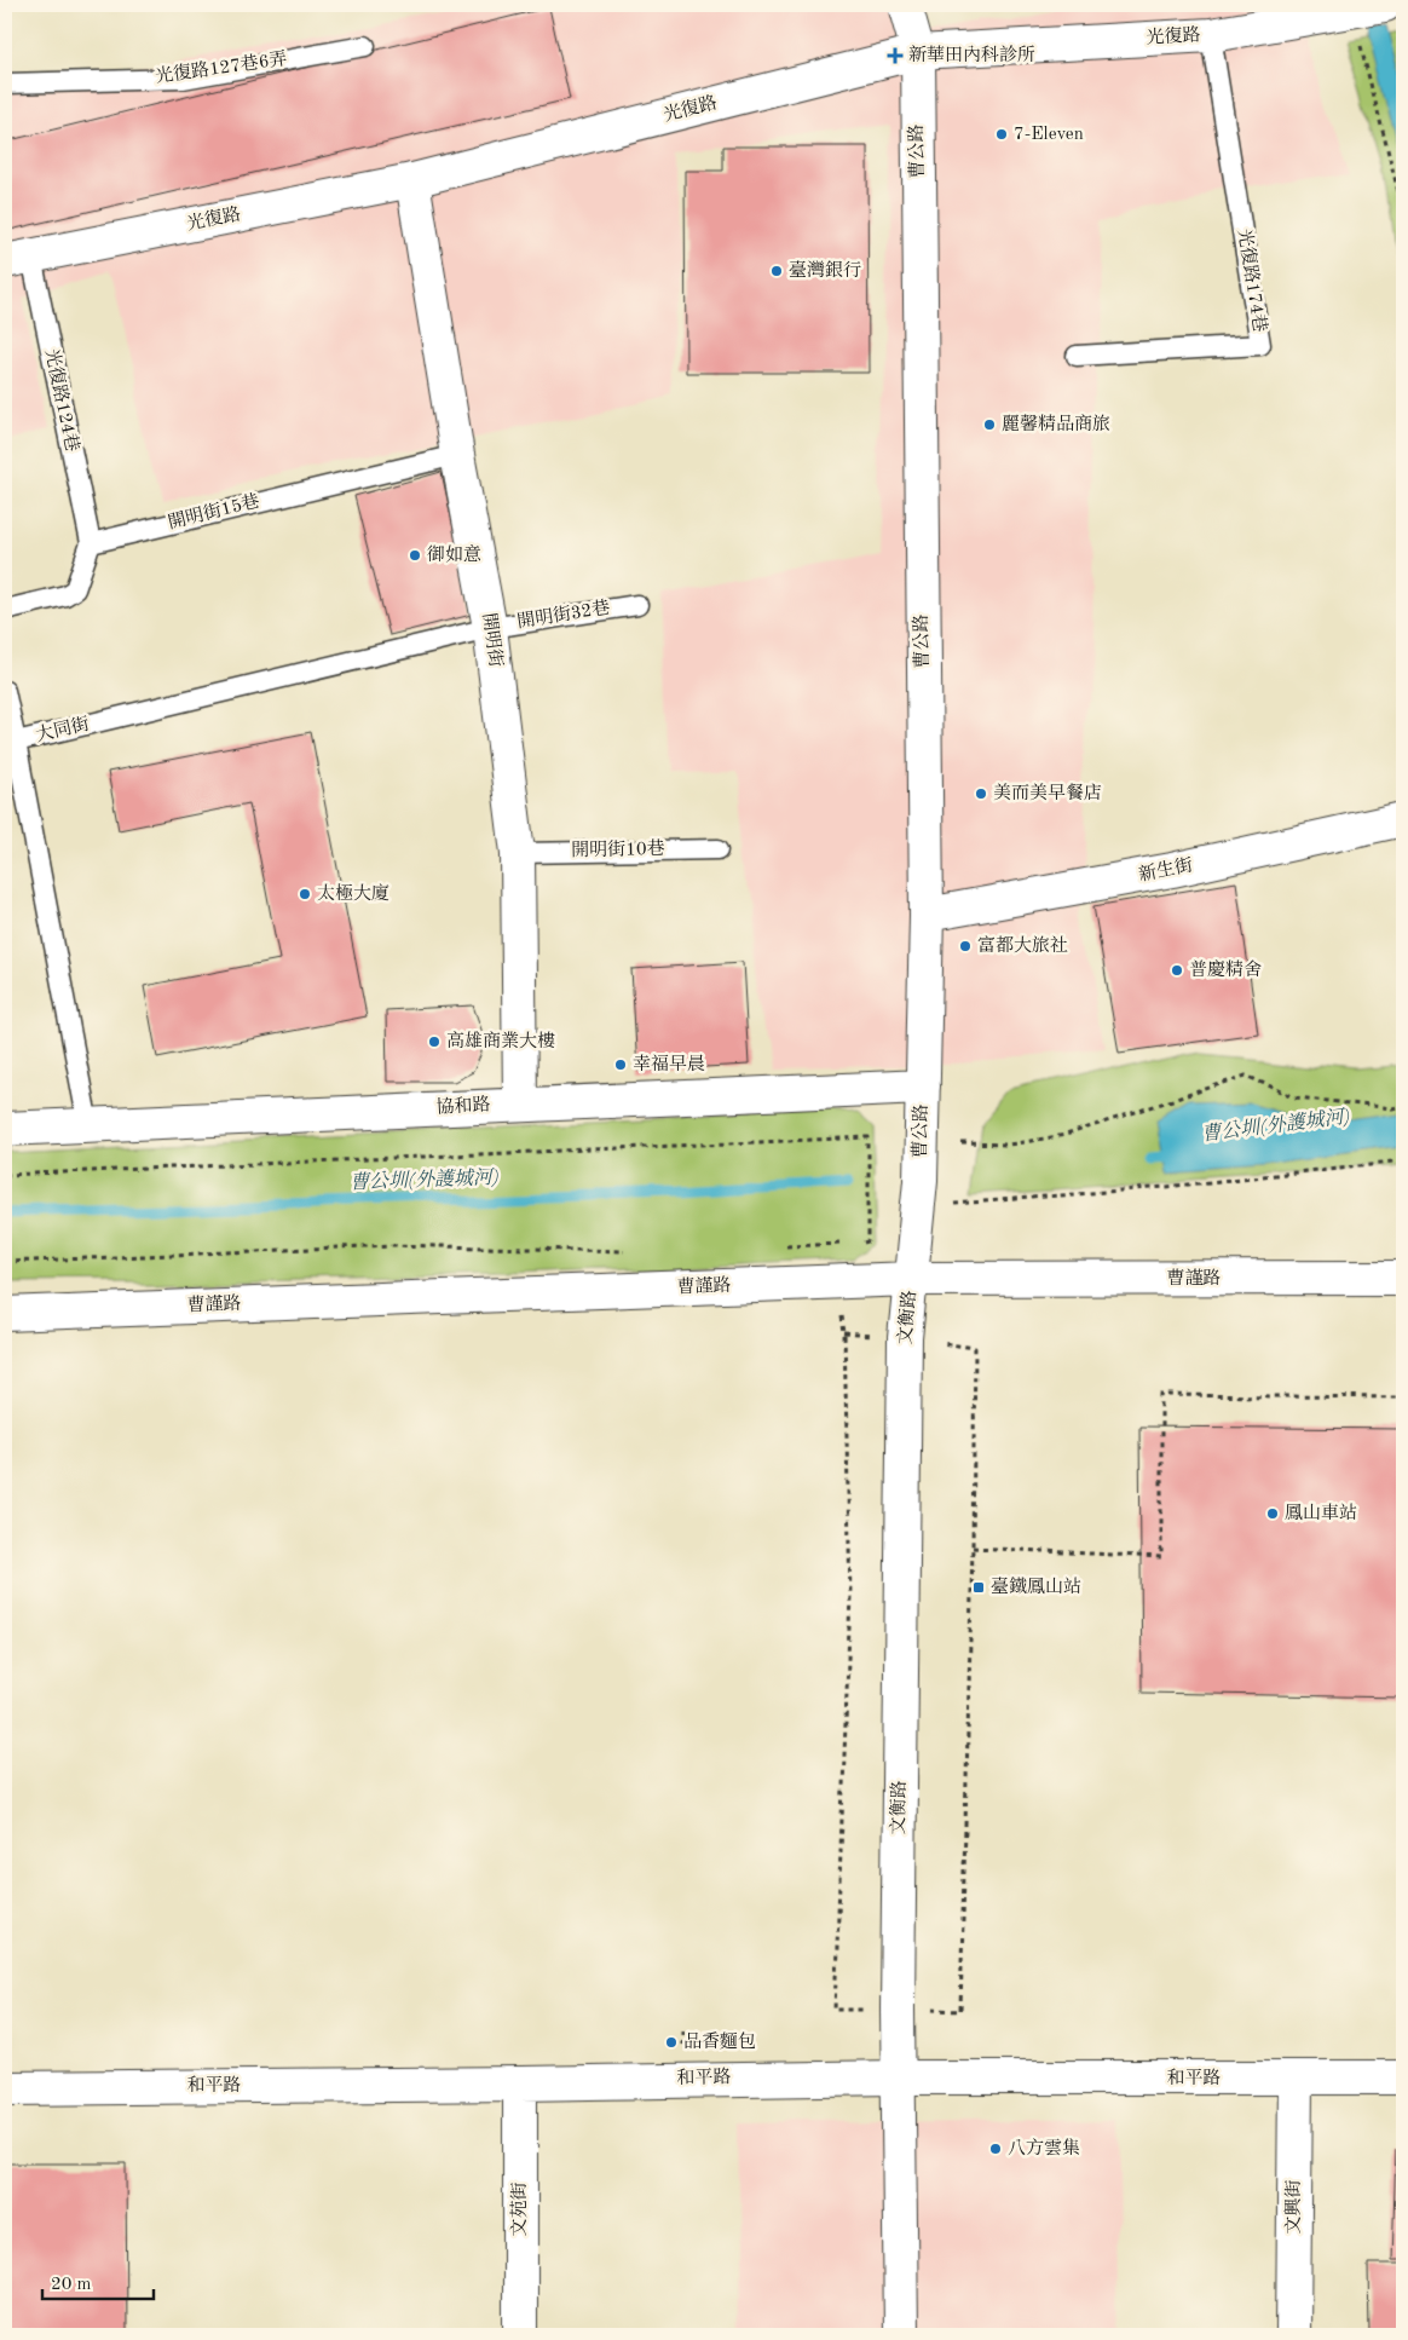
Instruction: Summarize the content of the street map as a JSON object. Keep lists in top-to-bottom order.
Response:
{
  "streets": {
    "street": [
      "光復路",
      "曹公路",
      "開明街",
      "新生街",
      "協和路",
      "曹謹路",
      "文衡路",
      "和平路",
      "文興街",
      "文苑街"
    ],
    "lane": [
      "光復路127巷6弄",
      "光復路174巷",
      "光復路124巷",
      "開明街15巷",
      "開明街32巷",
      "大同街",
      "開明街10巷"
    ]
  },
  "crossings": [
    ["光復路", "曹公路"],
    ["光復路", "光復路174巷"],
    ["光復路", "光復路124巷"],
    ["光復路", "開明街"],
    ["曹公路", "新生街"],
    ["曹公路", "協和路"],
    ["曹公路", "曹謹路"],
    ["曹公路", "文衡路"],
    ["光復路124巷", "開明街15巷"],
    ["開明街15巷", "開明街"],
    ["開明街32巷", "開明街"],
    ["開明街32巷", "大同街"],
    ["開明街", "大同街"],
    ["開明街", "開明街10巷"],
    ["開明街", "協和路"],
    ["大同街", "協和路"],
    ["曹謹路", "文衡路"],
    ["文衡路", "和平路"],
    ["和平路", "文興街"],
    ["和平路", "文苑街"]
  ],
  "water": ["曹公圳(外護城河)"],
  "places": {
    "health": ["新華田內科診所"],
    "other": [
      "7-Eleven",
      "臺灣銀行",
      "麗馨精品商旅",
      "御如意",
      "美而美早餐店",
      "太極大廈",
      "富都大旅社",
      "普慶精舍",
      "高雄商業大樓",
      "幸福早晨",
      "鳳山車站",
      "品香麵包",
      "八方雲集"
    ],
    "transit": ["臺鐵鳳山站"]
  },
  "scale_bar": "20 m"
}
